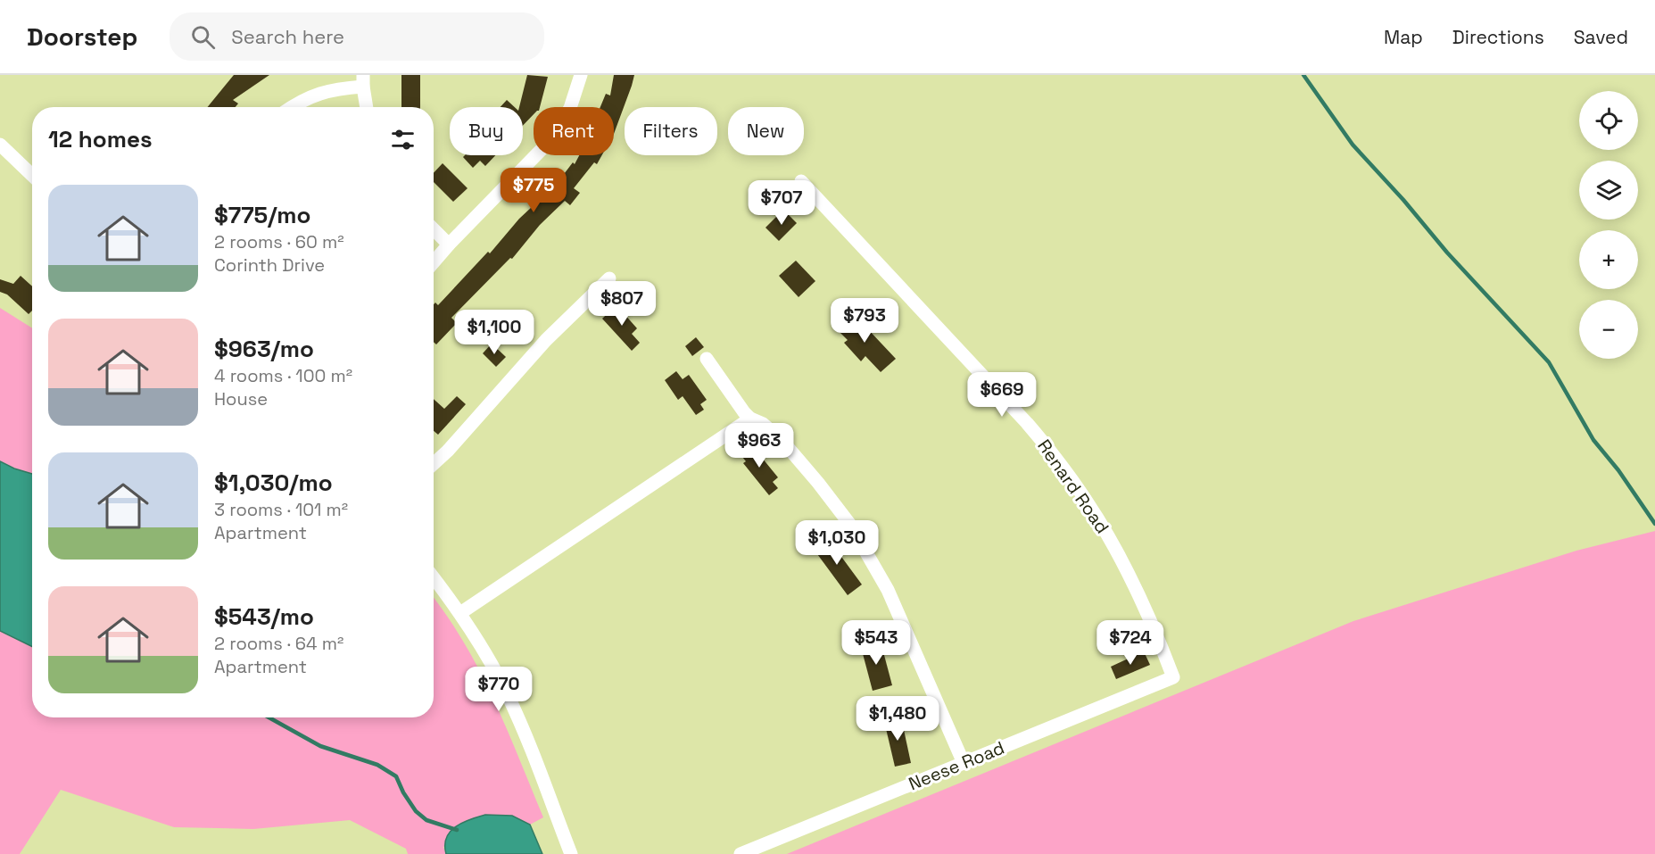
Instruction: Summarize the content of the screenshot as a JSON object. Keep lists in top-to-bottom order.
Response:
{
  "streets": {
    "street": ["Renard Road", "Neese Road"]
  },
  "crossings": [
    ["Renard Road", "Neese Road"]
  ],
  "page": {
    "header": "Doorstep",
    "search": "Search here",
    "nav": ["Map", "Directions", "Saved"],
    "map_buttons": ["+", "−"],
    "chip": [
      "Buy",
      "Rent",
      "Filters",
      "New"
    ],
    "heading": "12 homes",
    "price": [
      "$775",
      "$707",
      "$807",
      "$793",
      "$1,100",
      "$669",
      "$963",
      "$1,030",
      "$543",
      "$724",
      "$770",
      "$1,480"
    ],
    "list": [
      {
        "name": "$775/mo",
        "note": "2 rooms · 60 m² · Corinth Drive"
      },
      {
        "name": "$963/mo",
        "note": "4 rooms · 100 m² · House"
      },
      {
        "name": "$1,030/mo",
        "note": "3 rooms · 101 m² · Apartment"
      },
      {
        "name": "$543/mo",
        "note": "2 rooms · 64 m² · Apartment"
      }
    ]
  }
}
